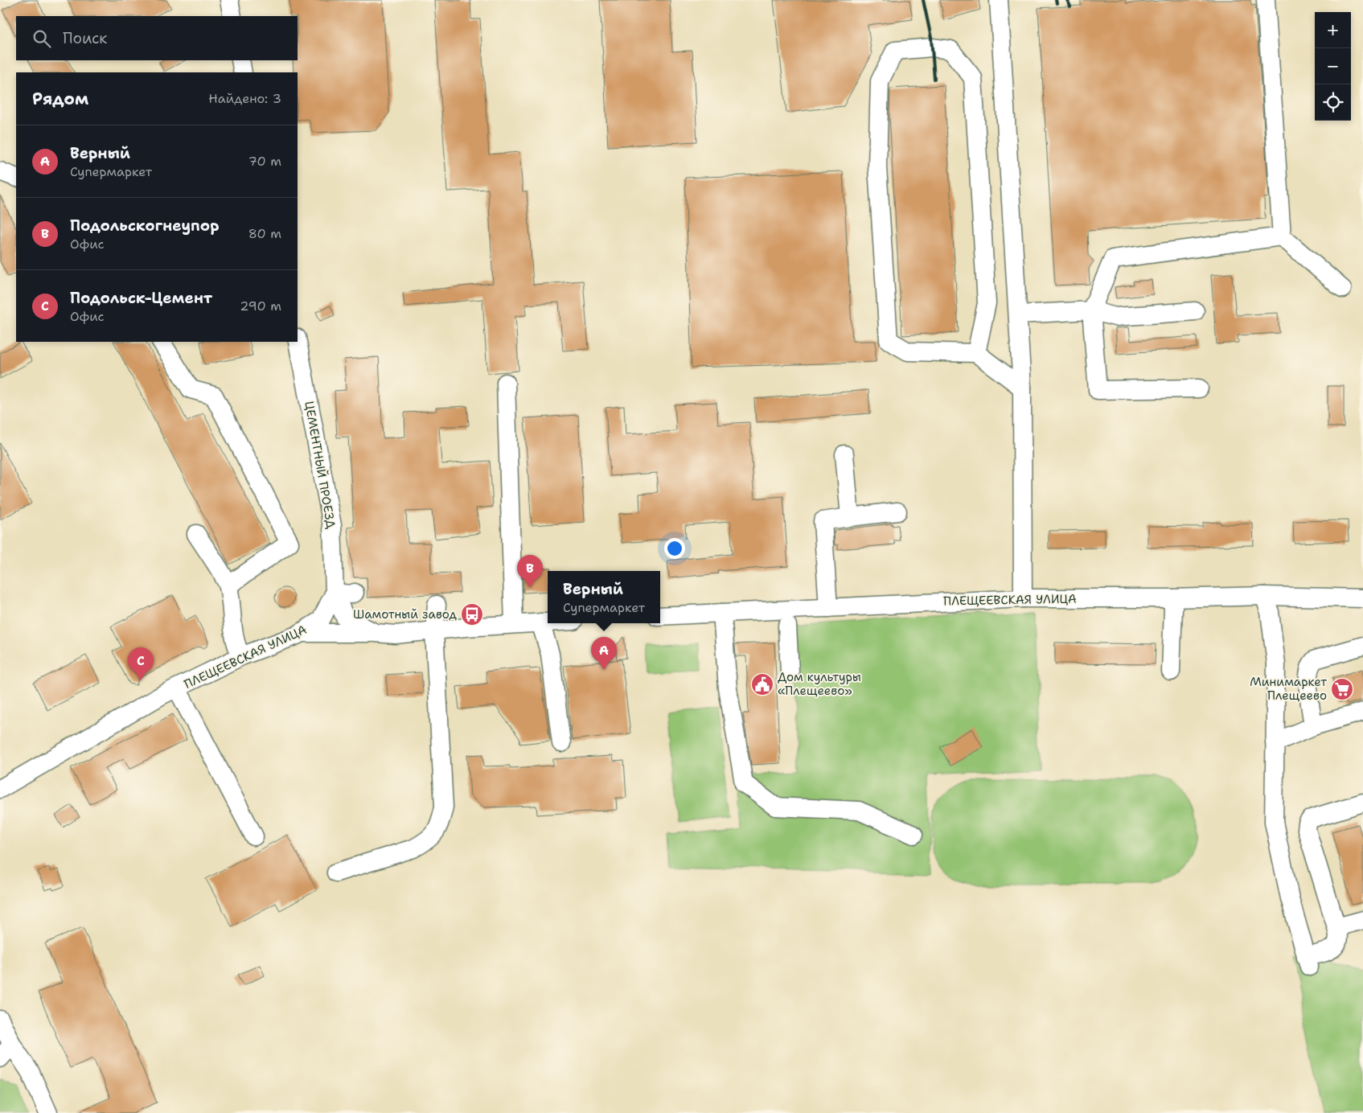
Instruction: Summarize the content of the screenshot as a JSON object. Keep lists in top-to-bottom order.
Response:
{
  "streets": {
    "street": ["ЦЕМЕНТНЫЙ ПРОЕЗД", "ПЛЕЩЕЕВСКАЯ УЛИЦА"]
  },
  "crossings": [
    ["ЦЕМЕНТНЫЙ ПРОЕЗД", "ПЛЕЩЕЕВСКАЯ УЛИЦА"]
  ],
  "places": {
    "bus stop": ["Шамотный завод"],
    "public building": ["Дом культуры «Плещеево»"],
    "supermarket": ["Минимаркет Плещеево"]
  },
  "page": {
    "map_buttons": ["+", "−"],
    "search": "Поиск",
    "heading": ["Рядом", "Найдено: 3"],
    "list": [
      {
        "mark": "A",
        "name": "Верный",
        "note": "Супермаркет",
        "value": "70 m"
      },
      {
        "mark": "B",
        "name": "Подольскогнеупор",
        "note": "Офис",
        "value": "80 m"
      },
      {
        "mark": "C",
        "name": "Подольск-Цемент",
        "note": "Офис",
        "value": "290 m"
      }
    ],
    "pins": ["B", "A", "C"],
    "popup": ["Верный", "Супермаркет"]
  }
}
